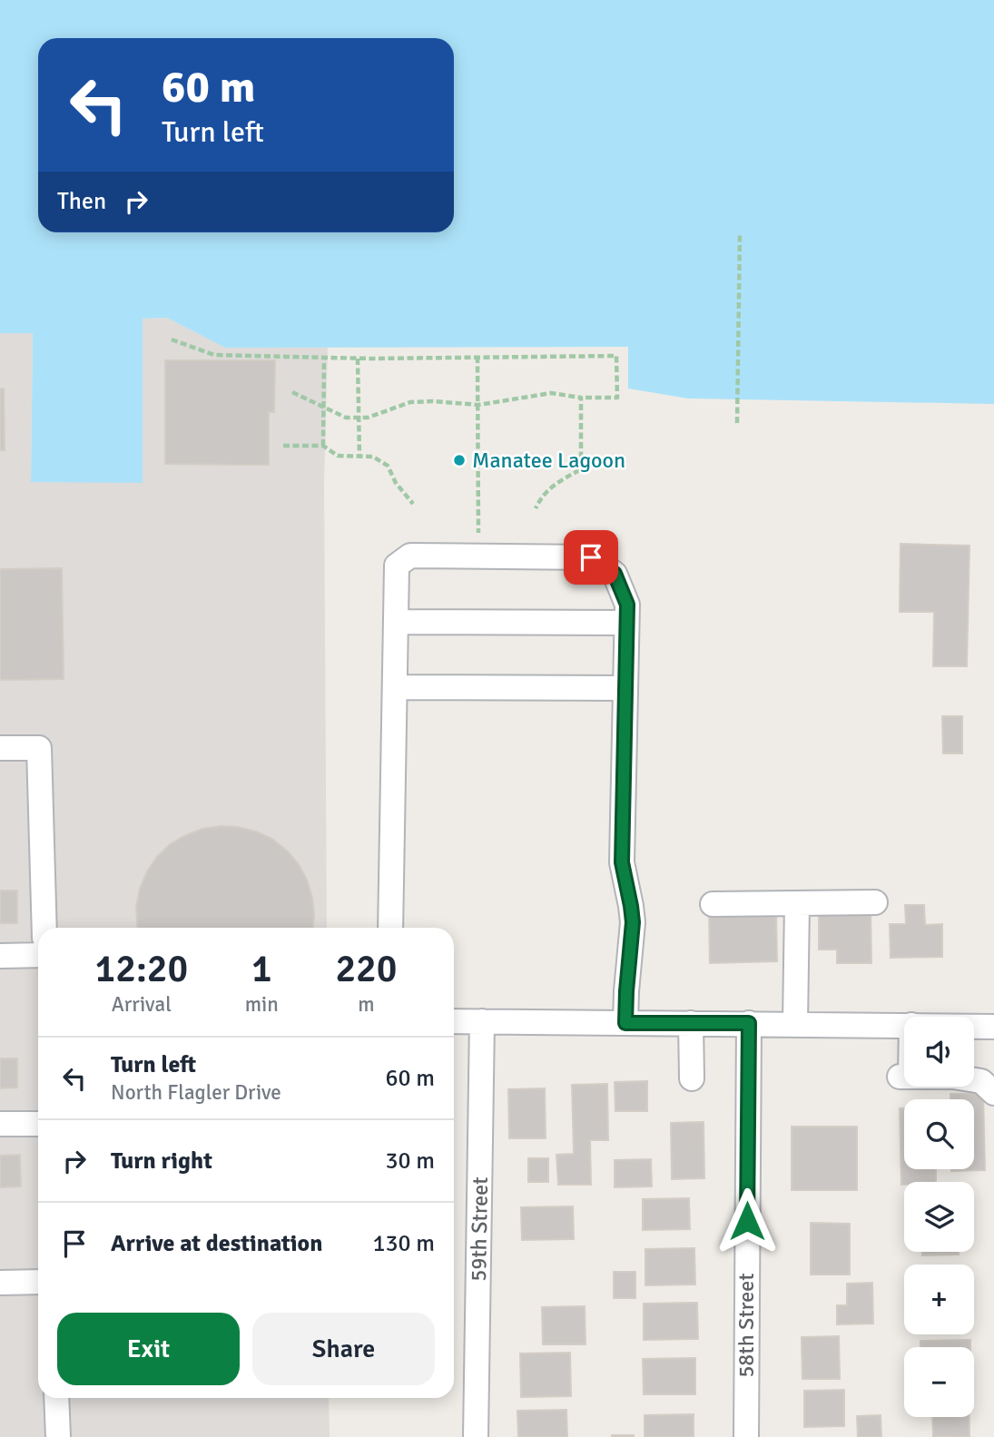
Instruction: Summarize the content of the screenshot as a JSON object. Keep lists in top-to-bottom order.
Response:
{
  "streets": {
    "street": ["59th Street", "58th Street"]
  },
  "places": ["Manatee Lagoon"],
  "page": {
    "turn": ["60 m", "Turn left"],
    "then": "Then",
    "eta": [
      "12:20",
      "Arrival",
      "1",
      "min",
      "220",
      "m"
    ],
    "map_buttons": ["+", "−"],
    "list": [
      {
        "name": "Turn left",
        "note": "North Flagler Drive",
        "value": "60 m"
      },
      {
        "name": "Turn right",
        "value": "30 m"
      },
      {
        "name": "Arrive at destination",
        "value": "130 m"
      }
    ],
    "buttons": ["Exit", "Share"]
  }
}
